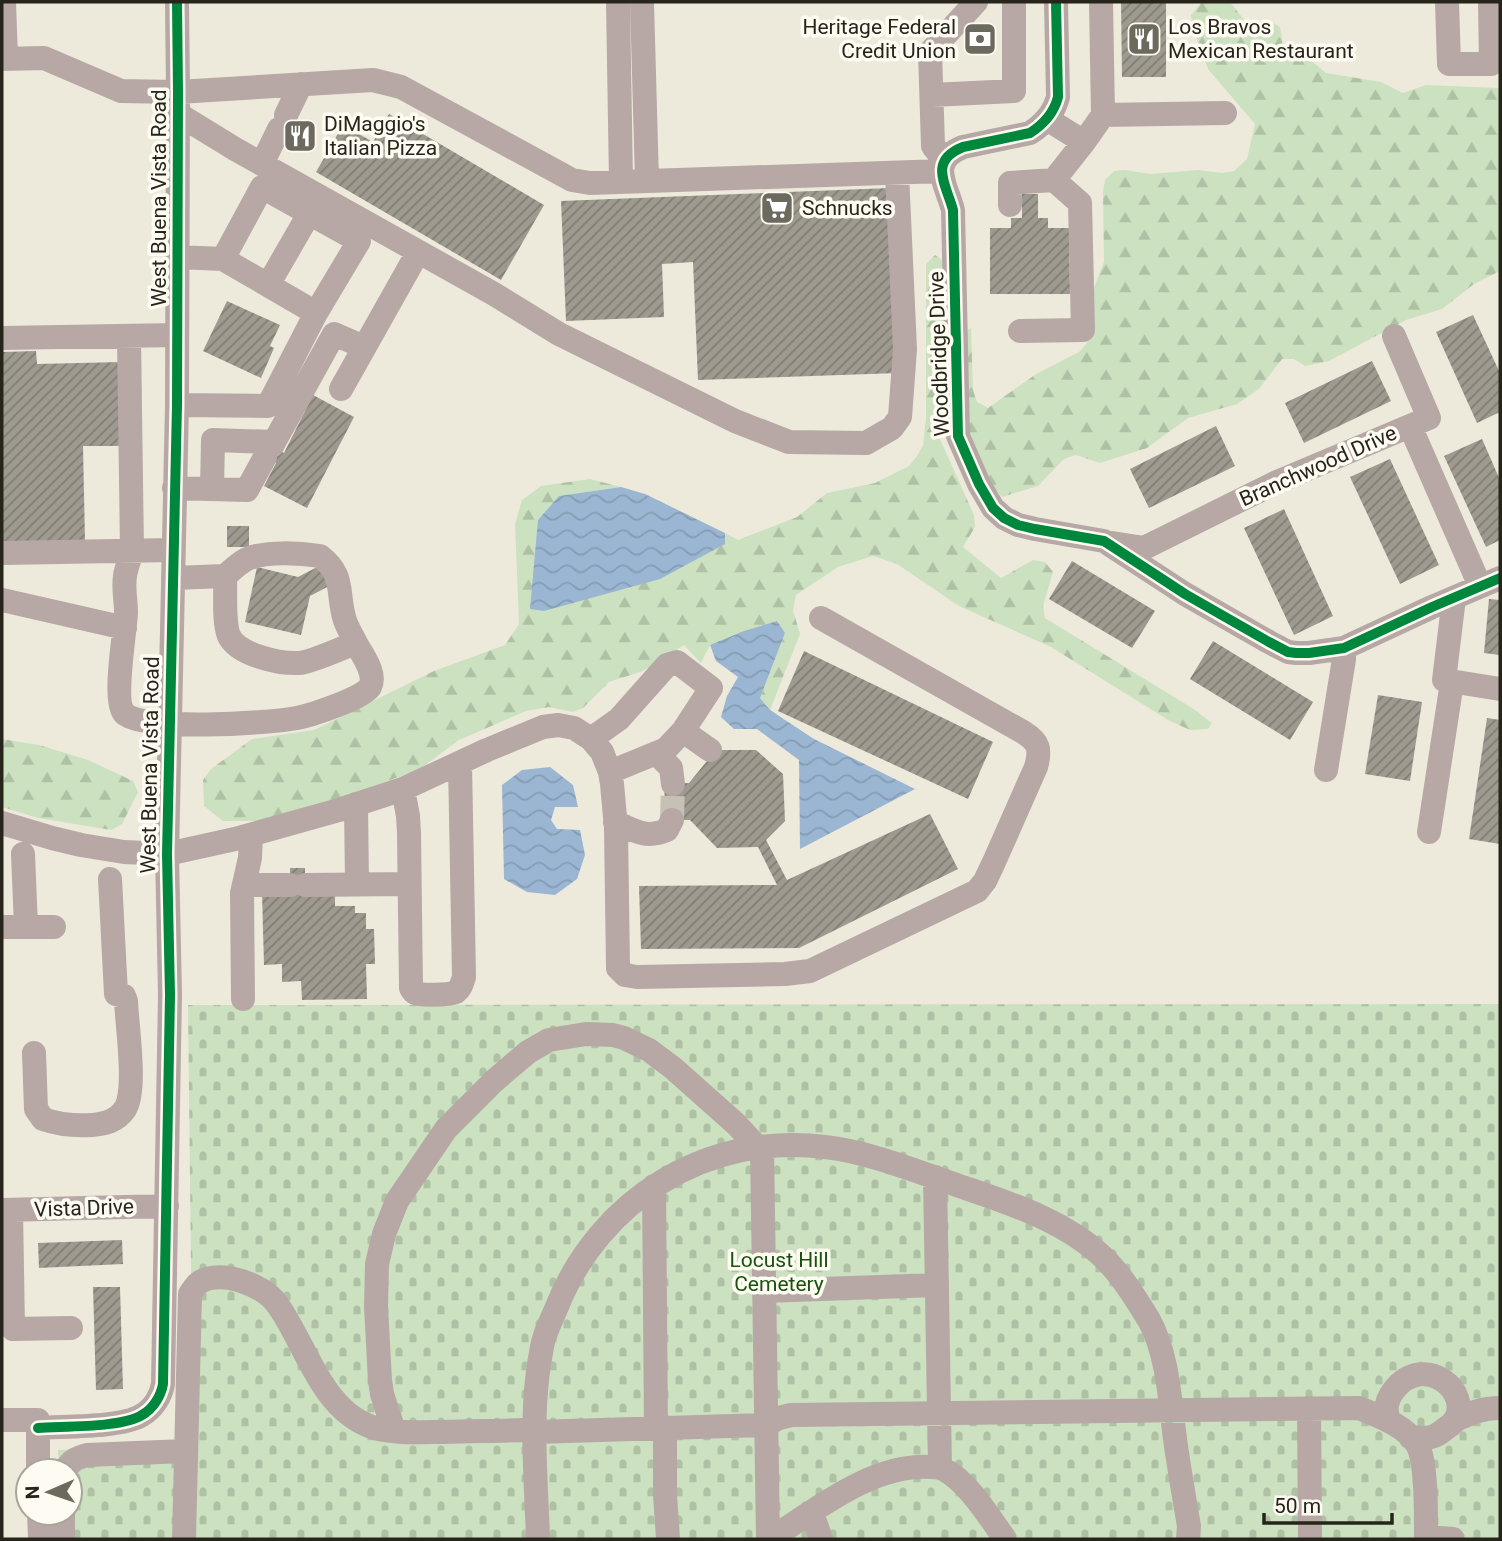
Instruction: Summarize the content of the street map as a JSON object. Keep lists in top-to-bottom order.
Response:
{
  "streets": {
    "street": [
      "West Buena Vista Road",
      "Woodbridge Drive",
      "Branchwood Drive",
      "Vista Drive"
    ]
  },
  "crossings": [
    ["West Buena Vista Road", "Vista Drive"],
    ["Woodbridge Drive", "Branchwood Drive"]
  ],
  "parks": ["Locust Hill Cemetery"],
  "places": {
    "bank": ["Heritage Federal Credit Union"],
    "restaurant": ["Los Bravos Mexican Restaurant", "DiMaggio's Italian Pizza"],
    "supermarket": ["Schnucks"]
  },
  "scale_bar": "50 m",
  "north": "left"
}
